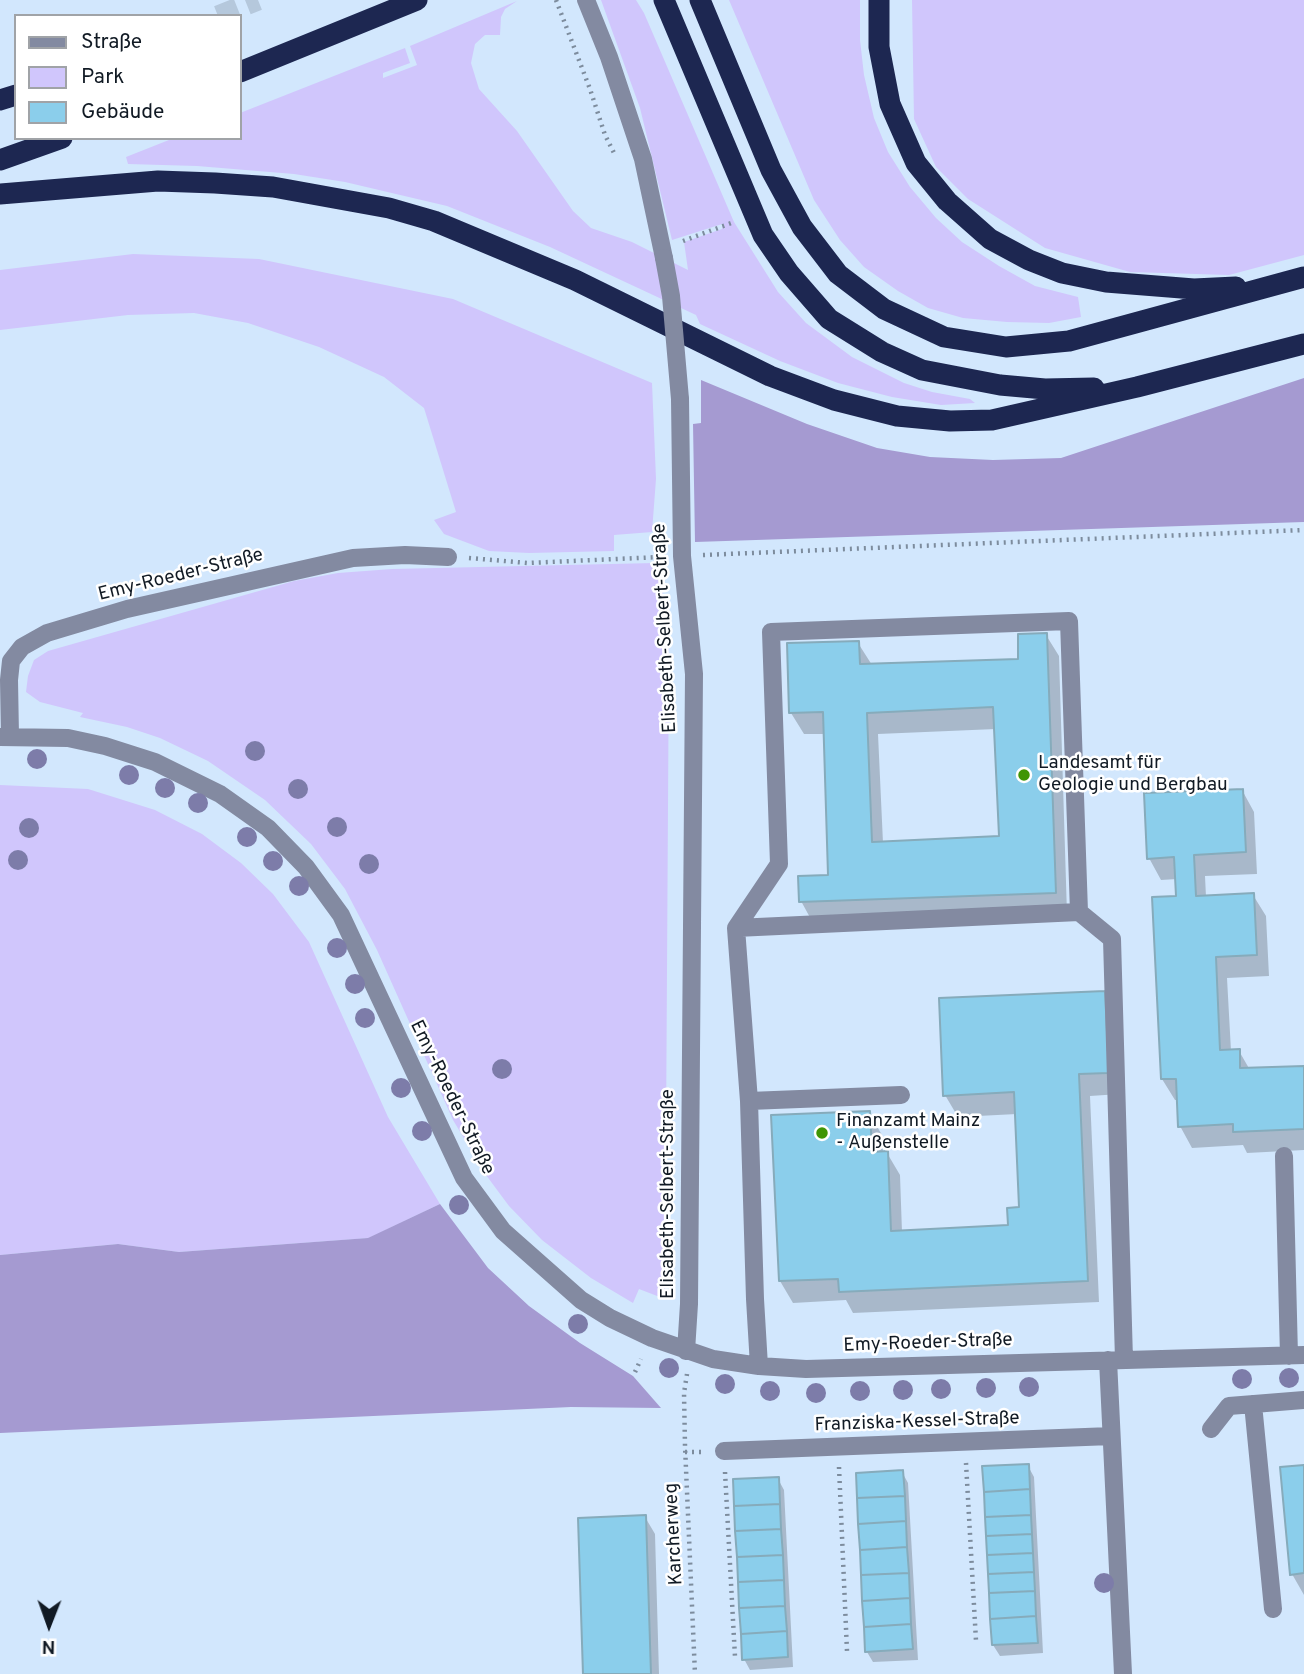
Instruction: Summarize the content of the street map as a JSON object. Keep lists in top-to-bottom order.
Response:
{
  "streets": {
    "street": ["Emy-Roeder-Straße", "Elisabeth-Selbert-Straße", "Franziska-Kessel-Straße"],
    "path": ["Karcherweg"]
  },
  "crossings": [
    ["Emy-Roeder-Straße", "Elisabeth-Selbert-Straße"],
    ["Emy-Roeder-Straße", "Karcherweg"],
    ["Elisabeth-Selbert-Straße", "Karcherweg"]
  ],
  "places": ["Landesamt für Geologie und Bergbau", "Finanzamt Mainz - Außenstelle"],
  "legend": ["Straße", "Park", "Gebäude"],
  "north": "bottom"
}
